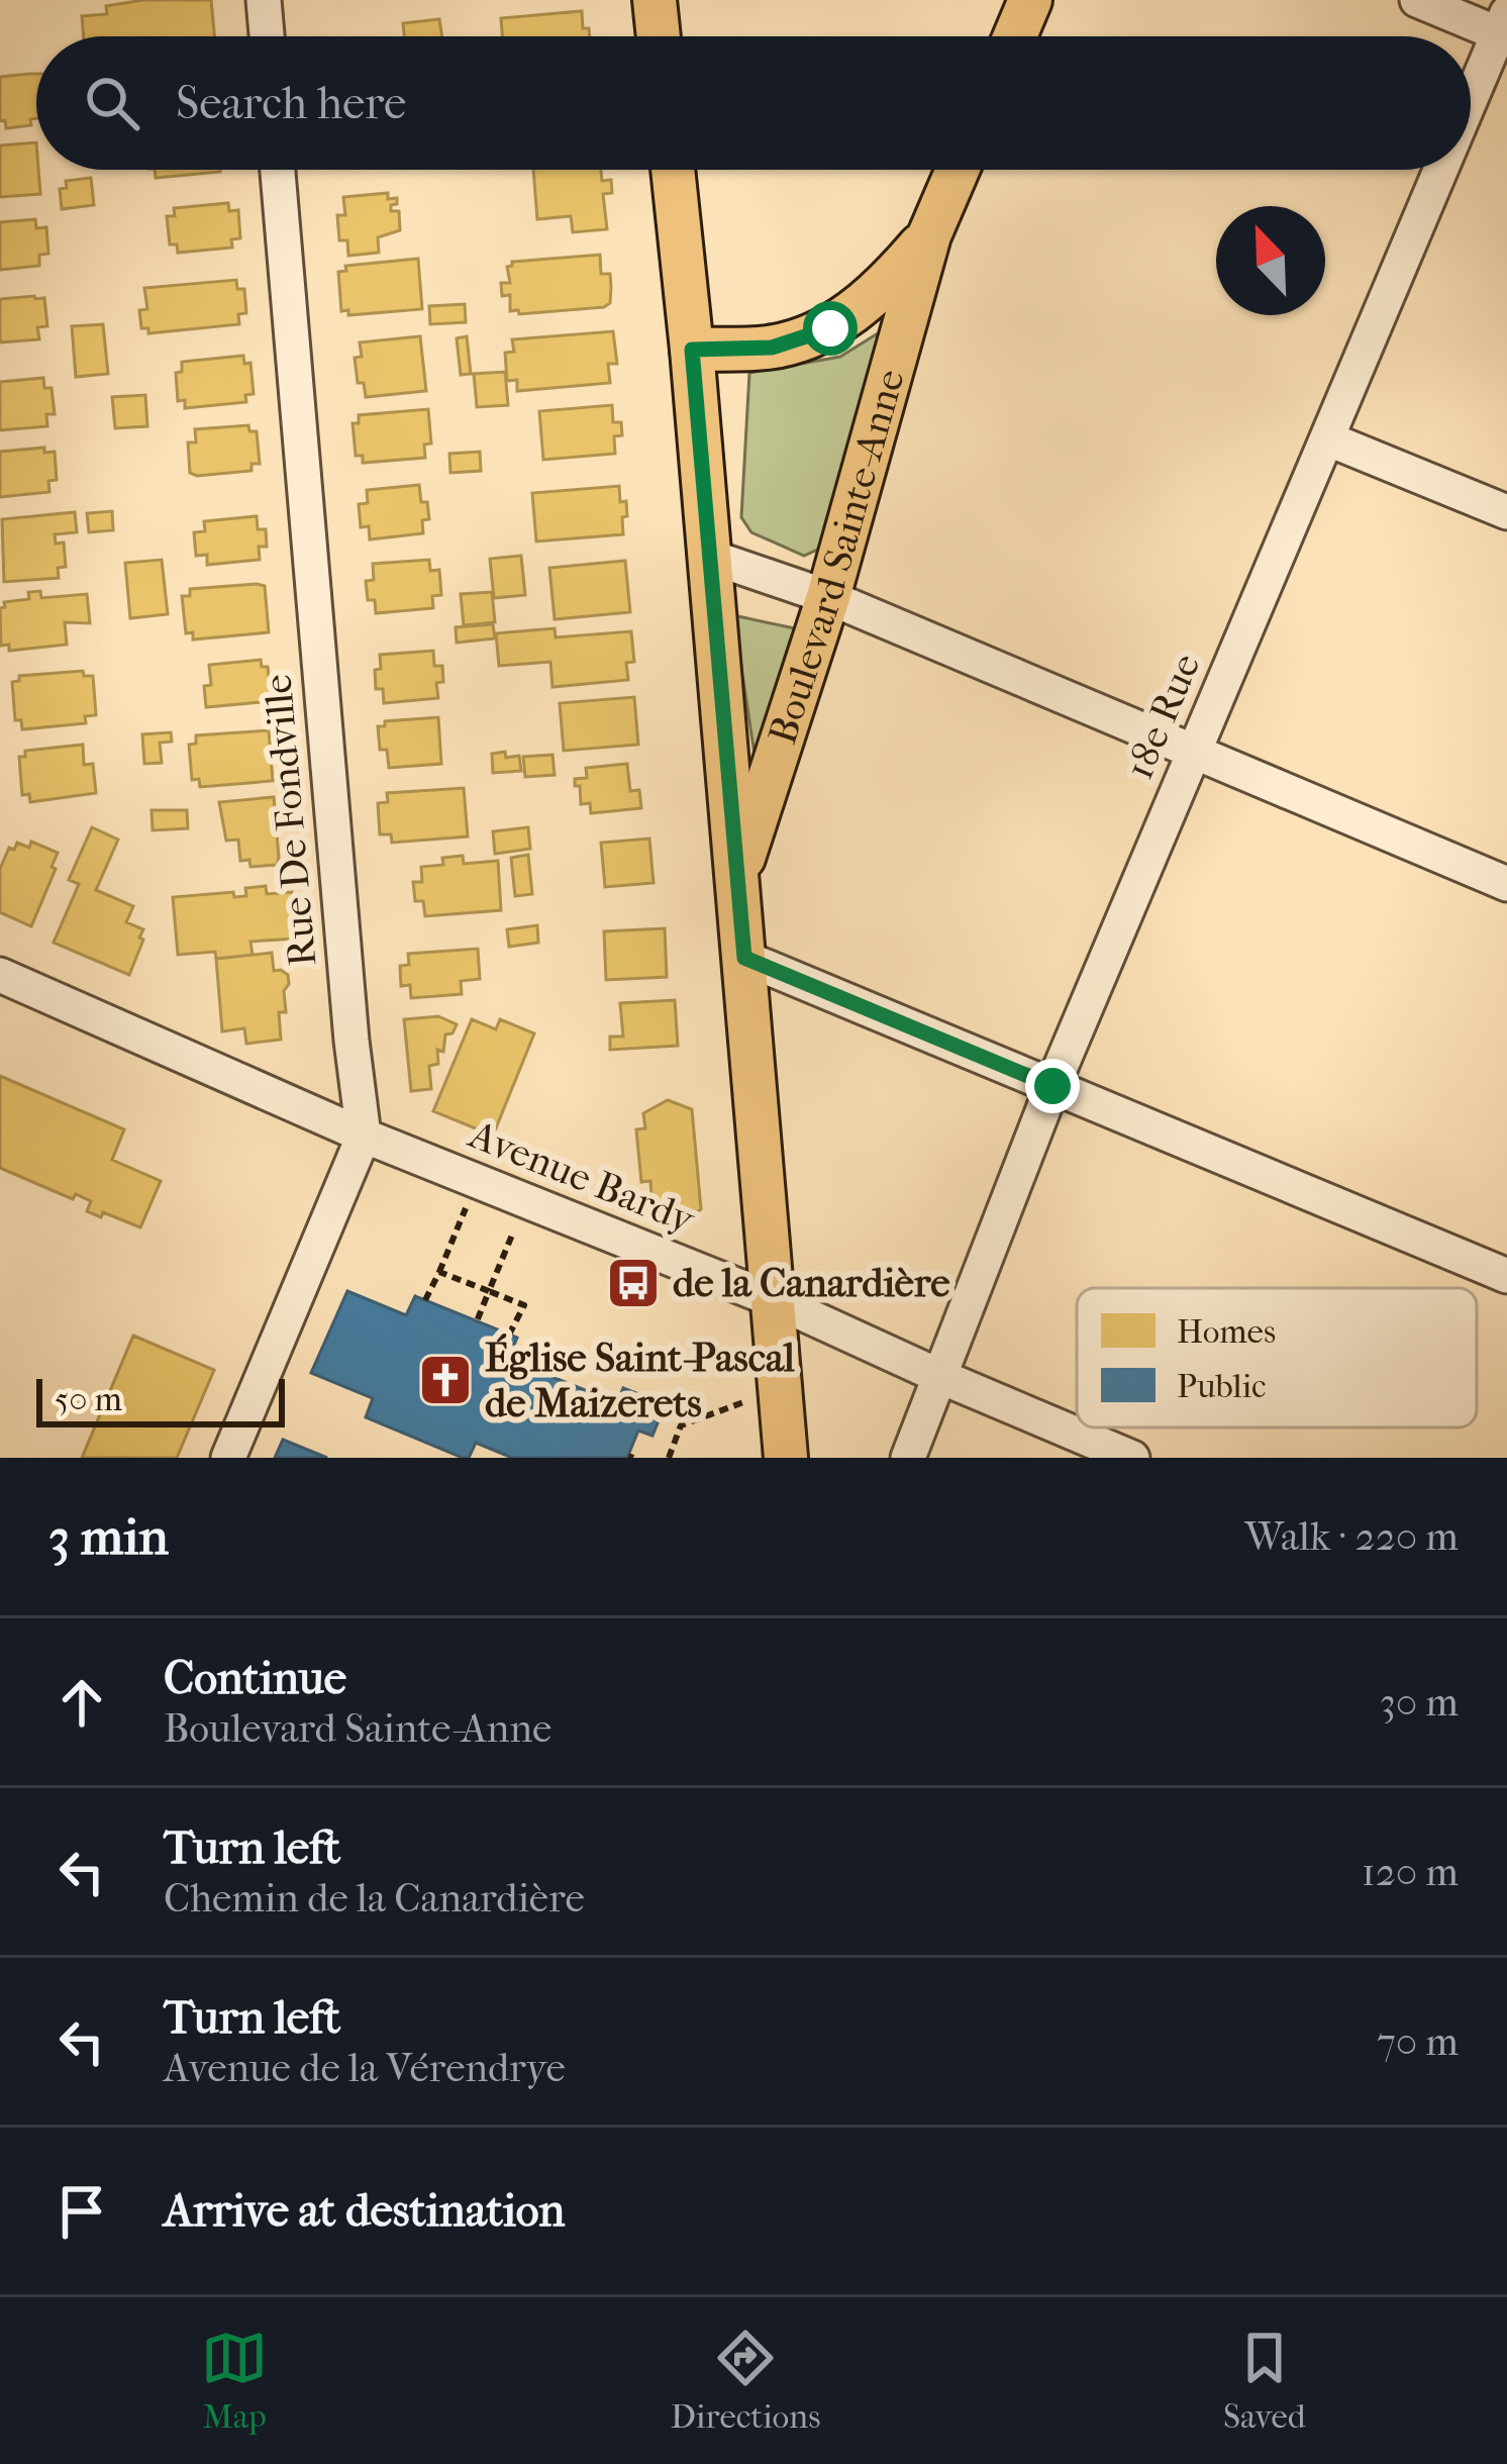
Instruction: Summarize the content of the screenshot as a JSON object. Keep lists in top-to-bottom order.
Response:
{
  "streets": {
    "main road": ["Boulevard Sainte-Anne"],
    "street": ["18e Rue", "Rue De Fondville", "Avenue Bardy"]
  },
  "crossings": [
    ["18e Rue", "Avenue Bardy"],
    ["Rue De Fondville", "Avenue Bardy"]
  ],
  "places": {
    "bus stop": ["de la Canardière"],
    "church": ["Église Saint-Pascal de Maizerets"]
  },
  "legend": ["Homes", "Public"],
  "scale_bar": "50 m",
  "north": "top left",
  "page": {
    "search": "Search here",
    "scale": "50 m",
    "heading": ["3 min", "Walk · 220 m"],
    "list": [
      ["Continue", "Boulevard Sainte-Anne", "30 m"],
      ["Turn left", "Chemin de la Canardière", "120 m"],
      ["Turn left", "Avenue de la Vérendrye", "70 m"],
      "Arrive at destination"
    ],
    "nav": ["Map", "Directions", "Saved"]
  }
}
